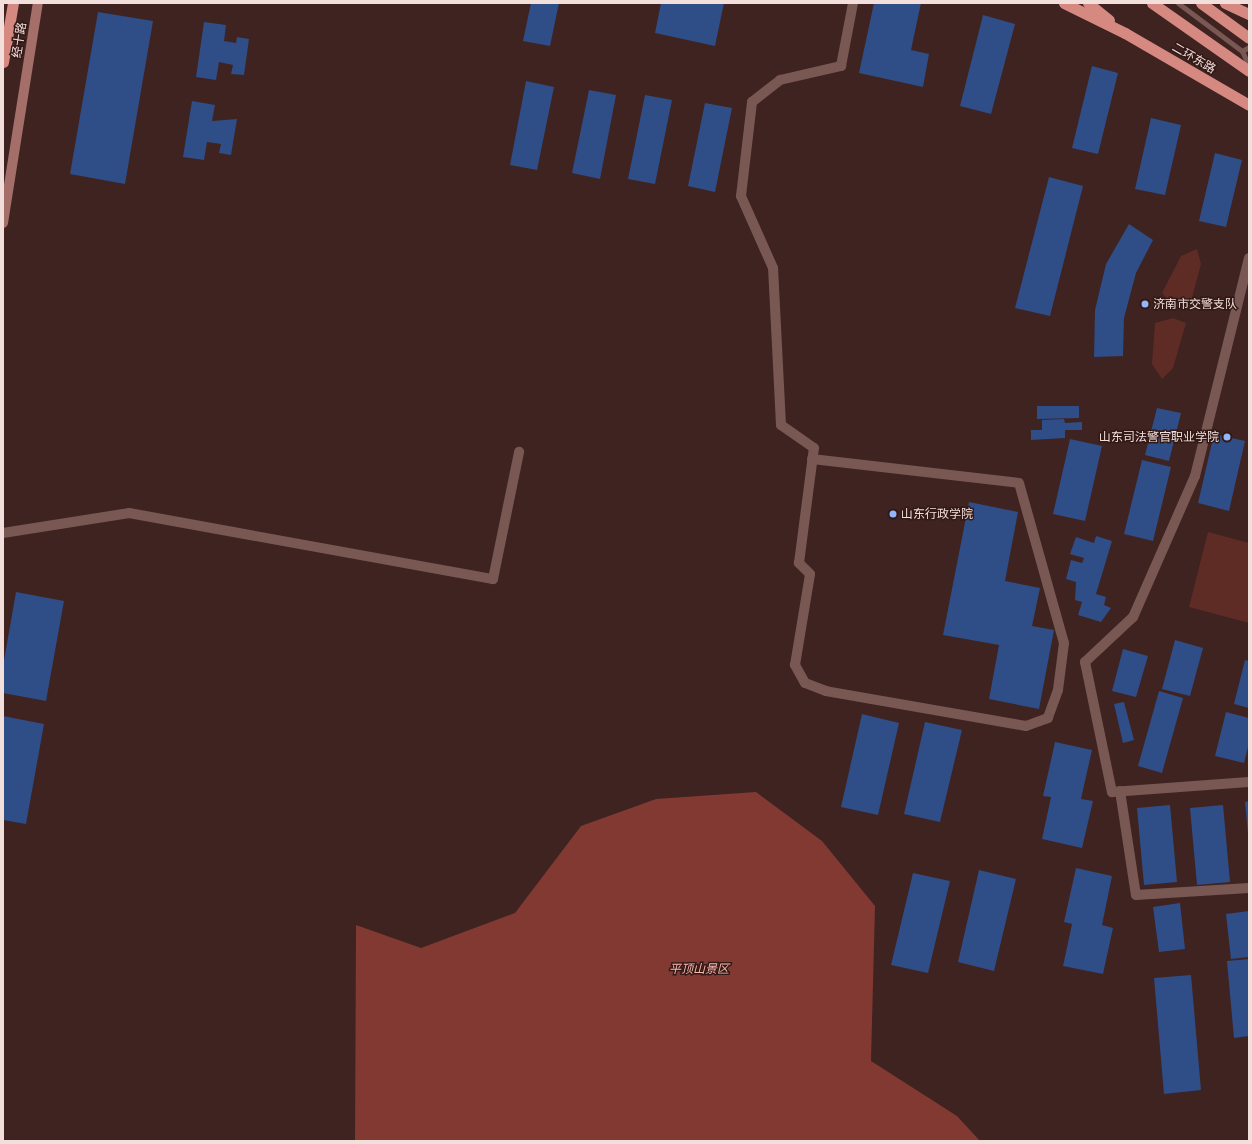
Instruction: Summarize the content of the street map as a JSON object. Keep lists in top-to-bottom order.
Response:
{
  "streets": {
    "highway": ["二环东路"],
    "main road": ["经十路"]
  },
  "parks": ["平顶山景区"],
  "places": ["济南市交警支队", "山东司法警官职业学院", "山东行政学院"]
}
